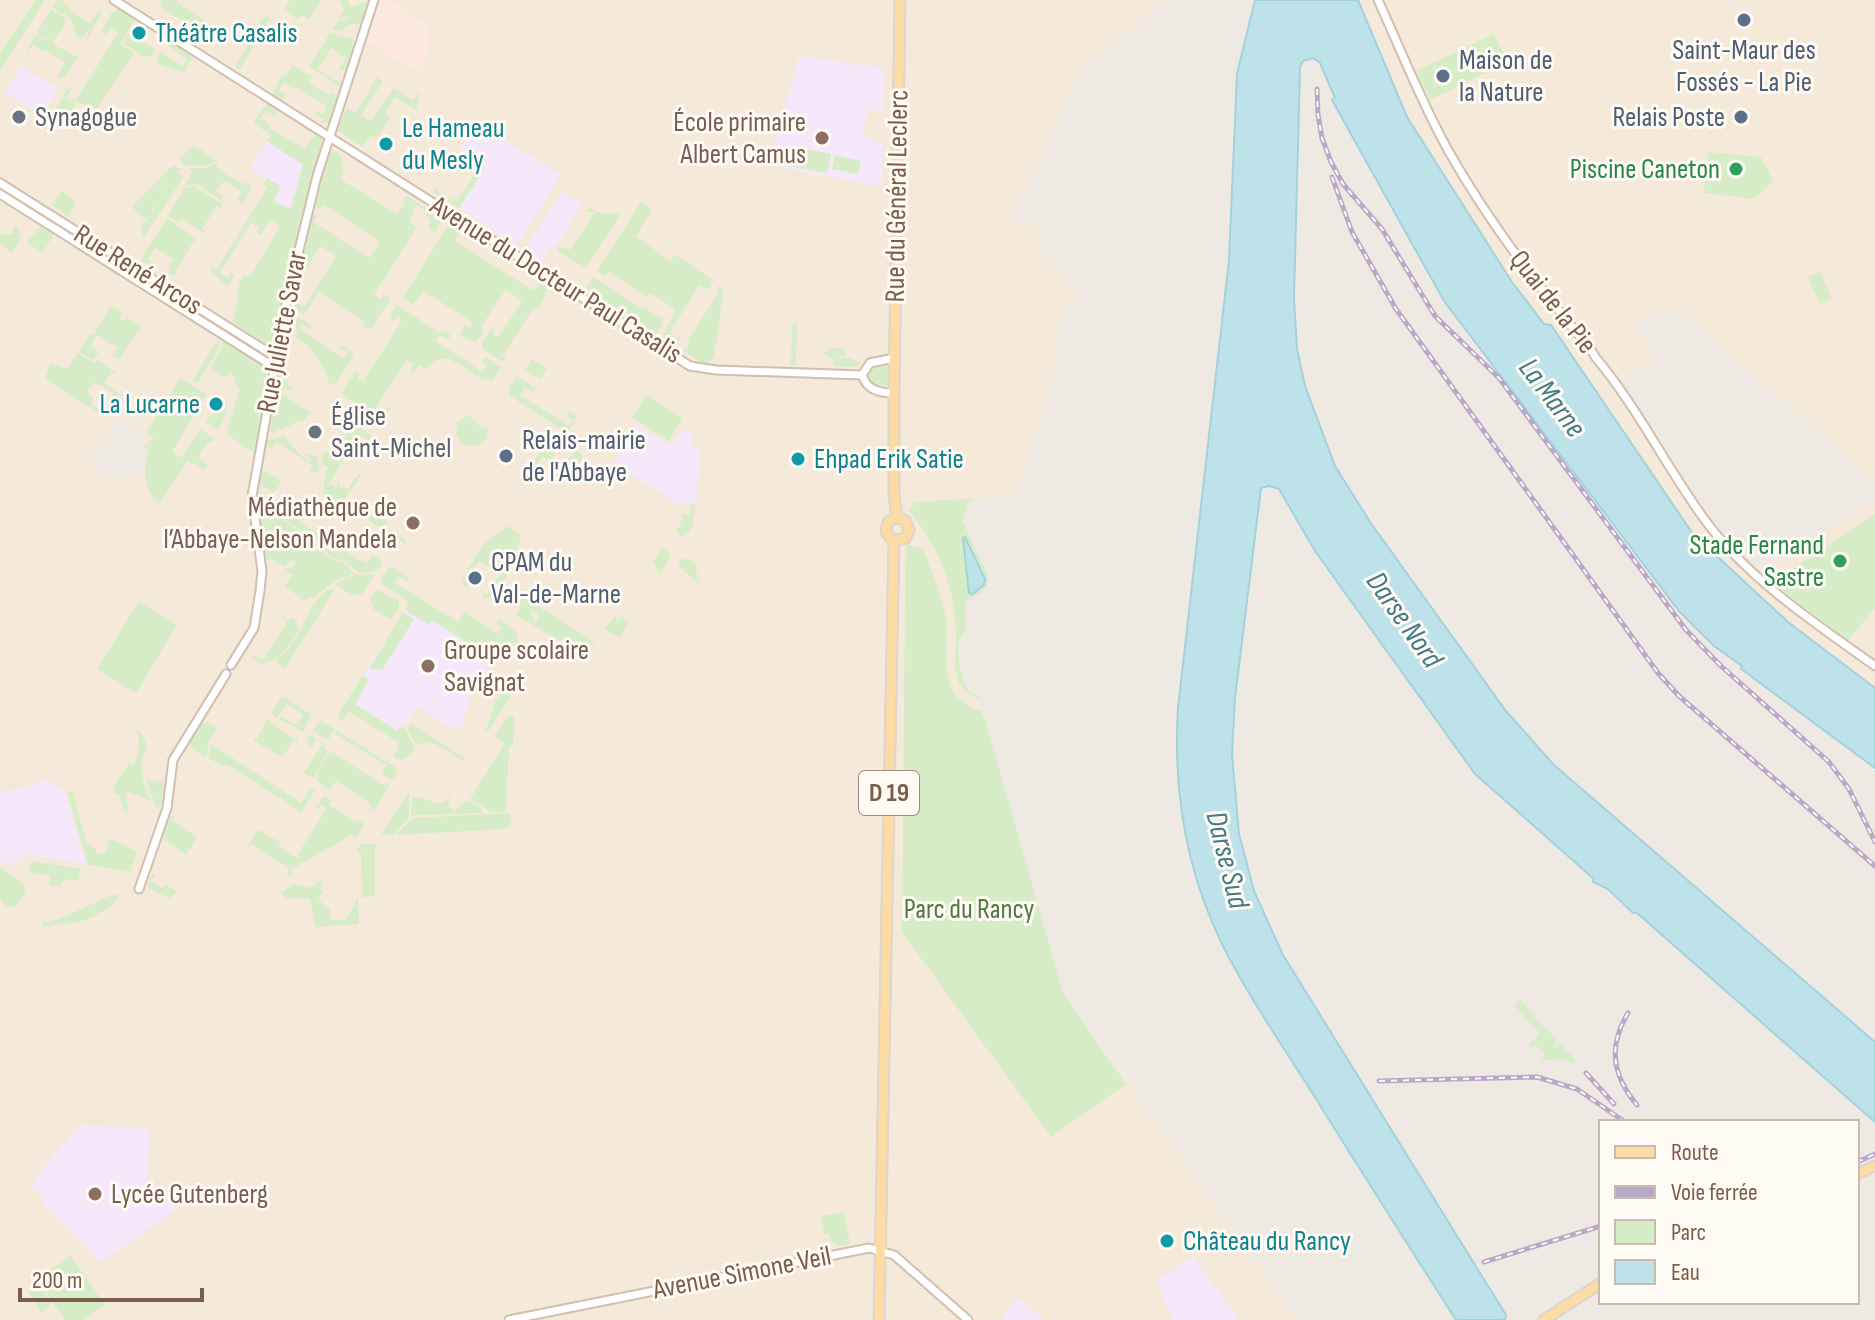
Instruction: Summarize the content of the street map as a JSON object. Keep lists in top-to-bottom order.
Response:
{
  "streets": {
    "main road": ["Rue du Général Leclerc", "D 19"],
    "street": [
      "Rue René Arcos",
      "Avenue du Docteur Paul Casalis",
      "Quai de la Pie",
      "Rue Juliette Savar",
      "Avenue Simone Veil"
    ]
  },
  "crossings": [
    ["Rue du Général Leclerc", "Avenue du Docteur Paul Casalis"],
    ["Rue du Général Leclerc", "D 19"],
    ["Rue René Arcos", "Rue Juliette Savar"],
    ["Avenue du Docteur Paul Casalis", "Rue Juliette Savar"],
    ["D 19", "Avenue Simone Veil"]
  ],
  "water": ["La Marne", "Darse Nord", "Darse Sud"],
  "parks": ["Parc du Rancy"],
  "places": [
    "Saint-Maur des Fossés - La Pie",
    "Théâtre Casalis",
    "Maison de la Nature",
    "Synagogue",
    "Relais Poste",
    "École primaire Albert Camus",
    "Le Hameau du Mesly",
    "Piscine Caneton",
    "La Lucarne",
    "Église Saint-Michel",
    "Relais-mairie de l'Abbaye",
    "Ehpad Erik Satie",
    "Médiathèque de l’Abbaye-Nelson Mandela",
    "Stade Fernand Sastre",
    "CPAM du Val-de-Marne",
    "Groupe scolaire Savignat",
    "Lycée Gutenberg",
    "Château du Rancy"
  ],
  "legend": [
    "Route",
    "Voie ferrée",
    "Parc",
    "Eau"
  ],
  "scale_bar": "200 m"
}
